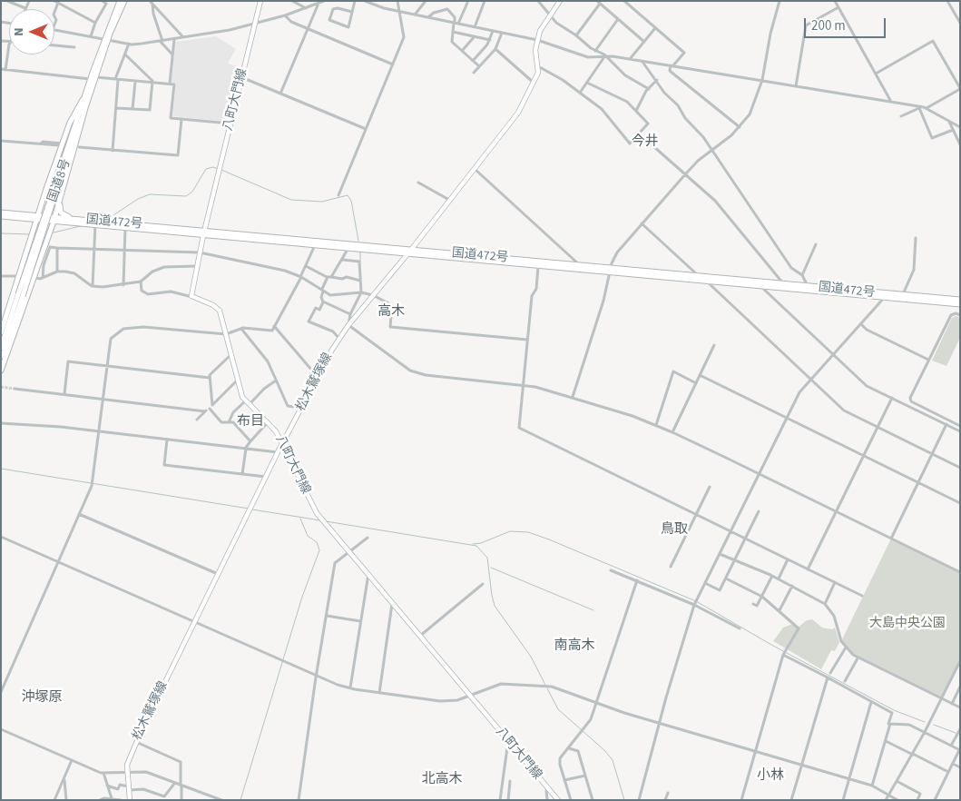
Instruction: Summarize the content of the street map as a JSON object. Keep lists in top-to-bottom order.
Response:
{
  "streets": {
    "highway": ["国道8号", "国道472号"],
    "main road": ["八町大門線", "松木鷲塚線"]
  },
  "crossings": [
    ["八町大門線", "国道472号"],
    ["八町大門線", "松木鷲塚線"],
    ["国道472号", "松木鷲塚線"]
  ],
  "districts": [
    "今井",
    "高木",
    "布目",
    "鳥取",
    "南高木",
    "沖塚原",
    "小林",
    "北高木"
  ],
  "parks": ["大島中央公園"],
  "scale_bar": "200 m",
  "north": "left"
}
